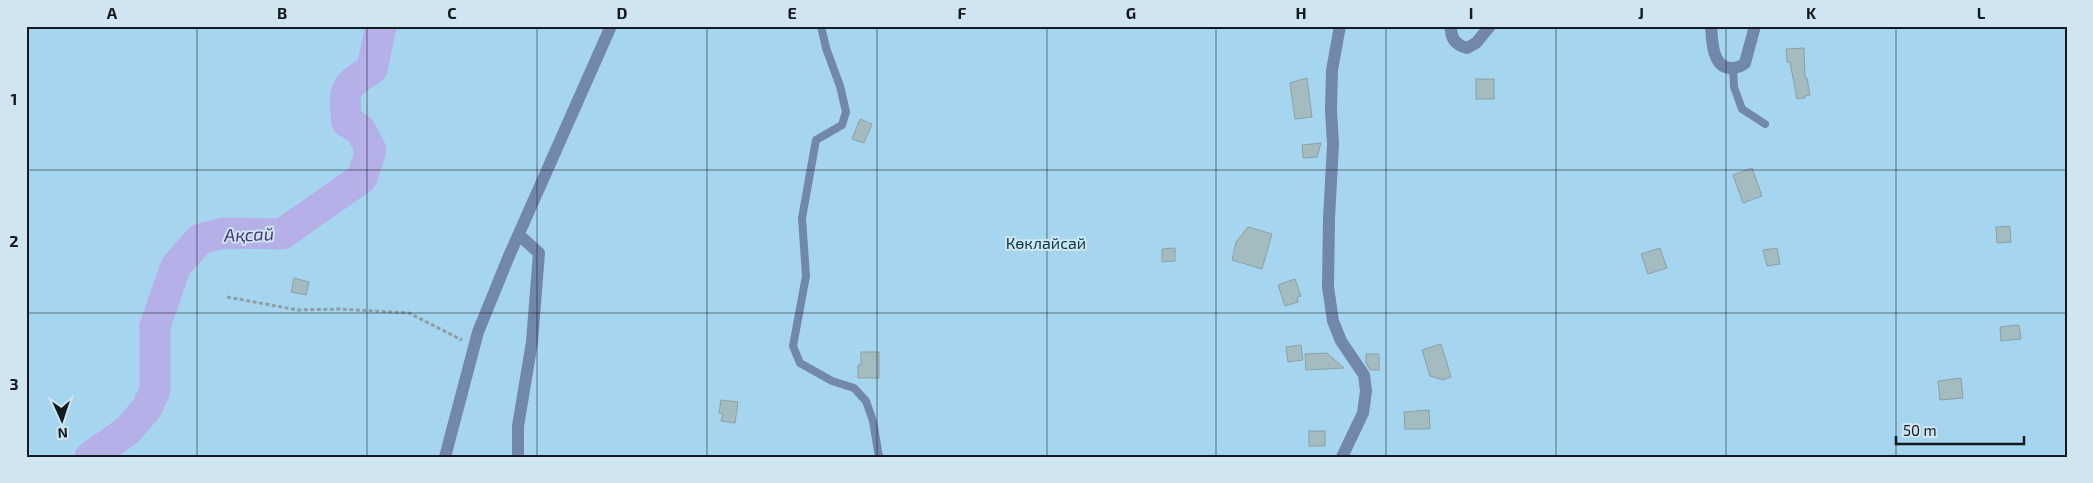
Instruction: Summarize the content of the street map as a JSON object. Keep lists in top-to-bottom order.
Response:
{
  "water": ["Ақсай"],
  "parks": ["Көклайсай"],
  "scale_bar": "50 m",
  "north": "bottom",
  "grid": {
    "columns": [
      "A",
      "B",
      "C",
      "D",
      "E",
      "F",
      "G",
      "H",
      "I",
      "J",
      "K",
      "L"
    ],
    "rows": ["1", "2", "3"]
  }
}
